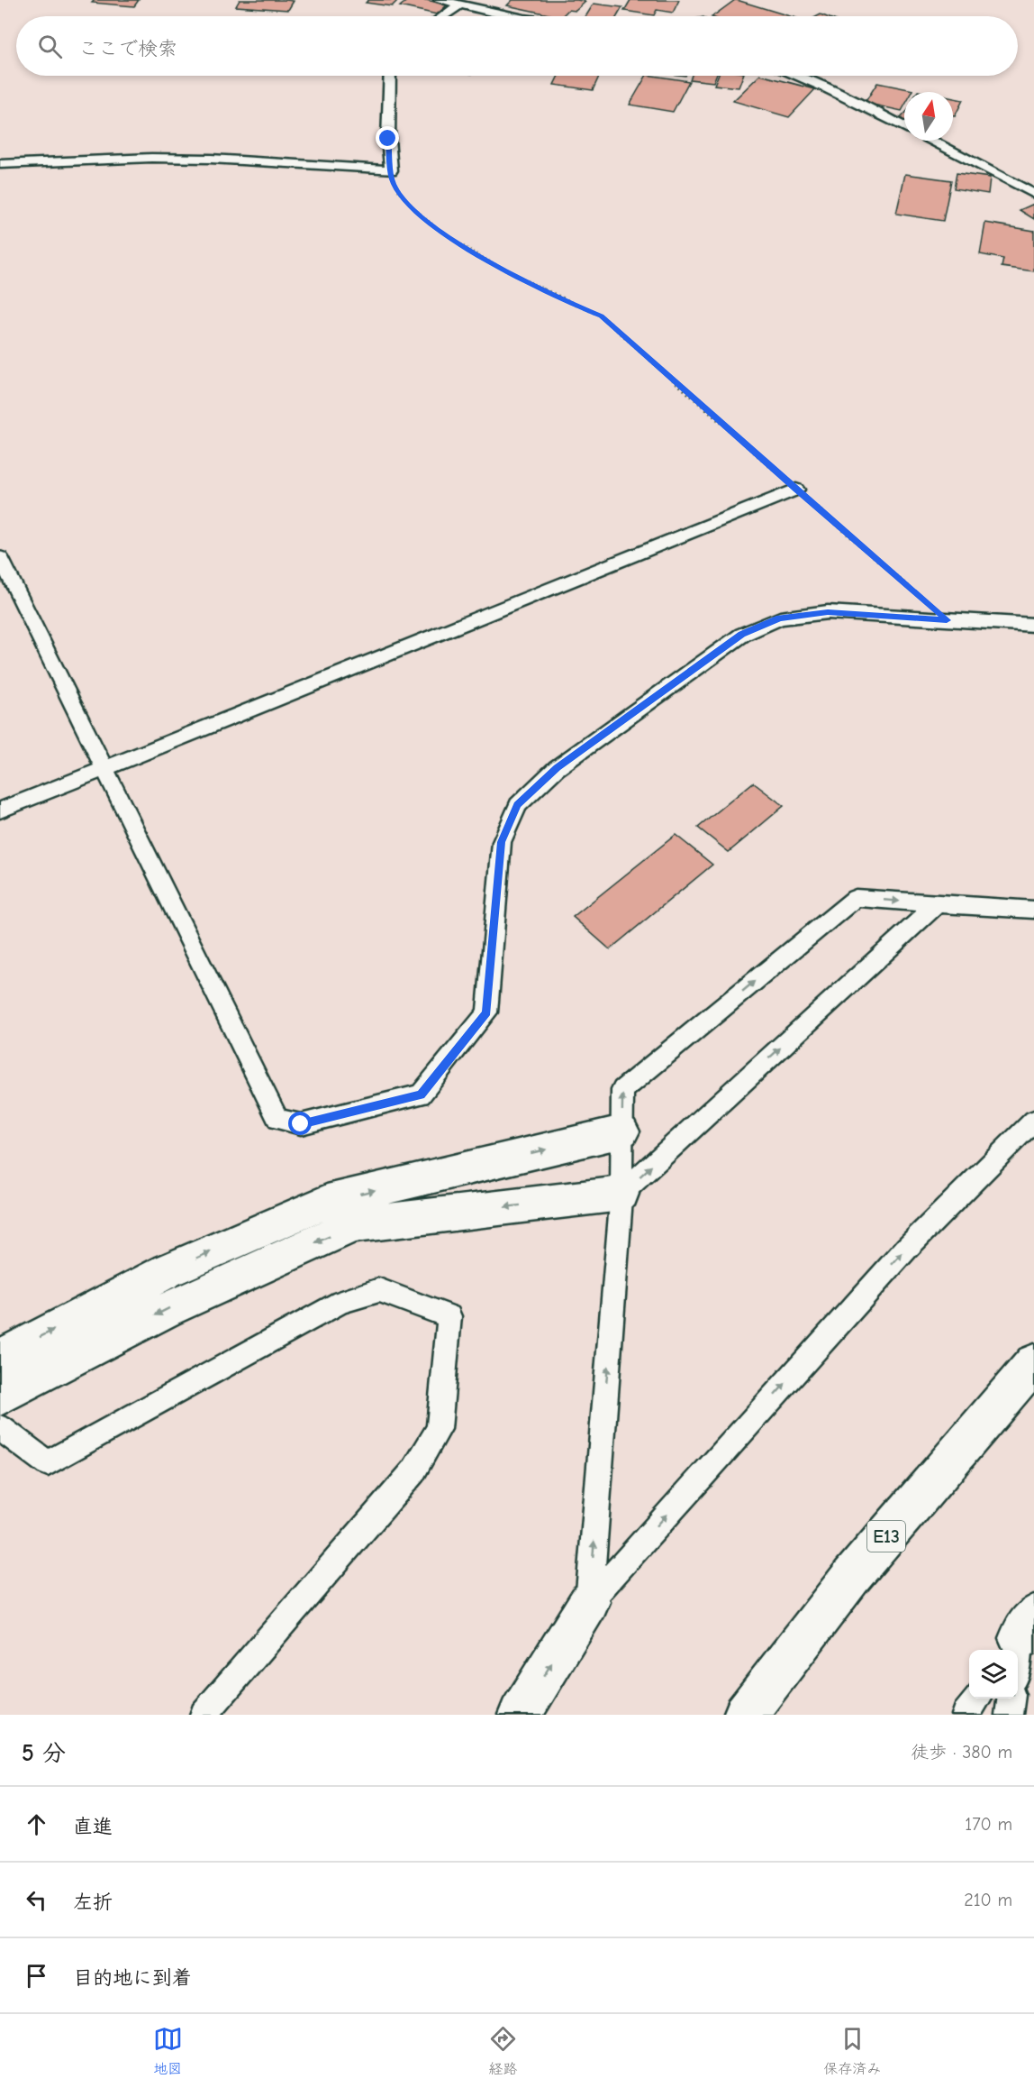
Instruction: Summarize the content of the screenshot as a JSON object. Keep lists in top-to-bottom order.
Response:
{
  "streets": {
    "highway": ["E13"]
  },
  "north": "top",
  "page": {
    "search": "ここで検索",
    "heading": ["5 分", "徒歩 · 380 m"],
    "list": [
      ["直進", "170 m"],
      ["左折", "210 m"],
      "目的地に到着"
    ],
    "nav": ["地図", "経路", "保存済み"]
  }
}
